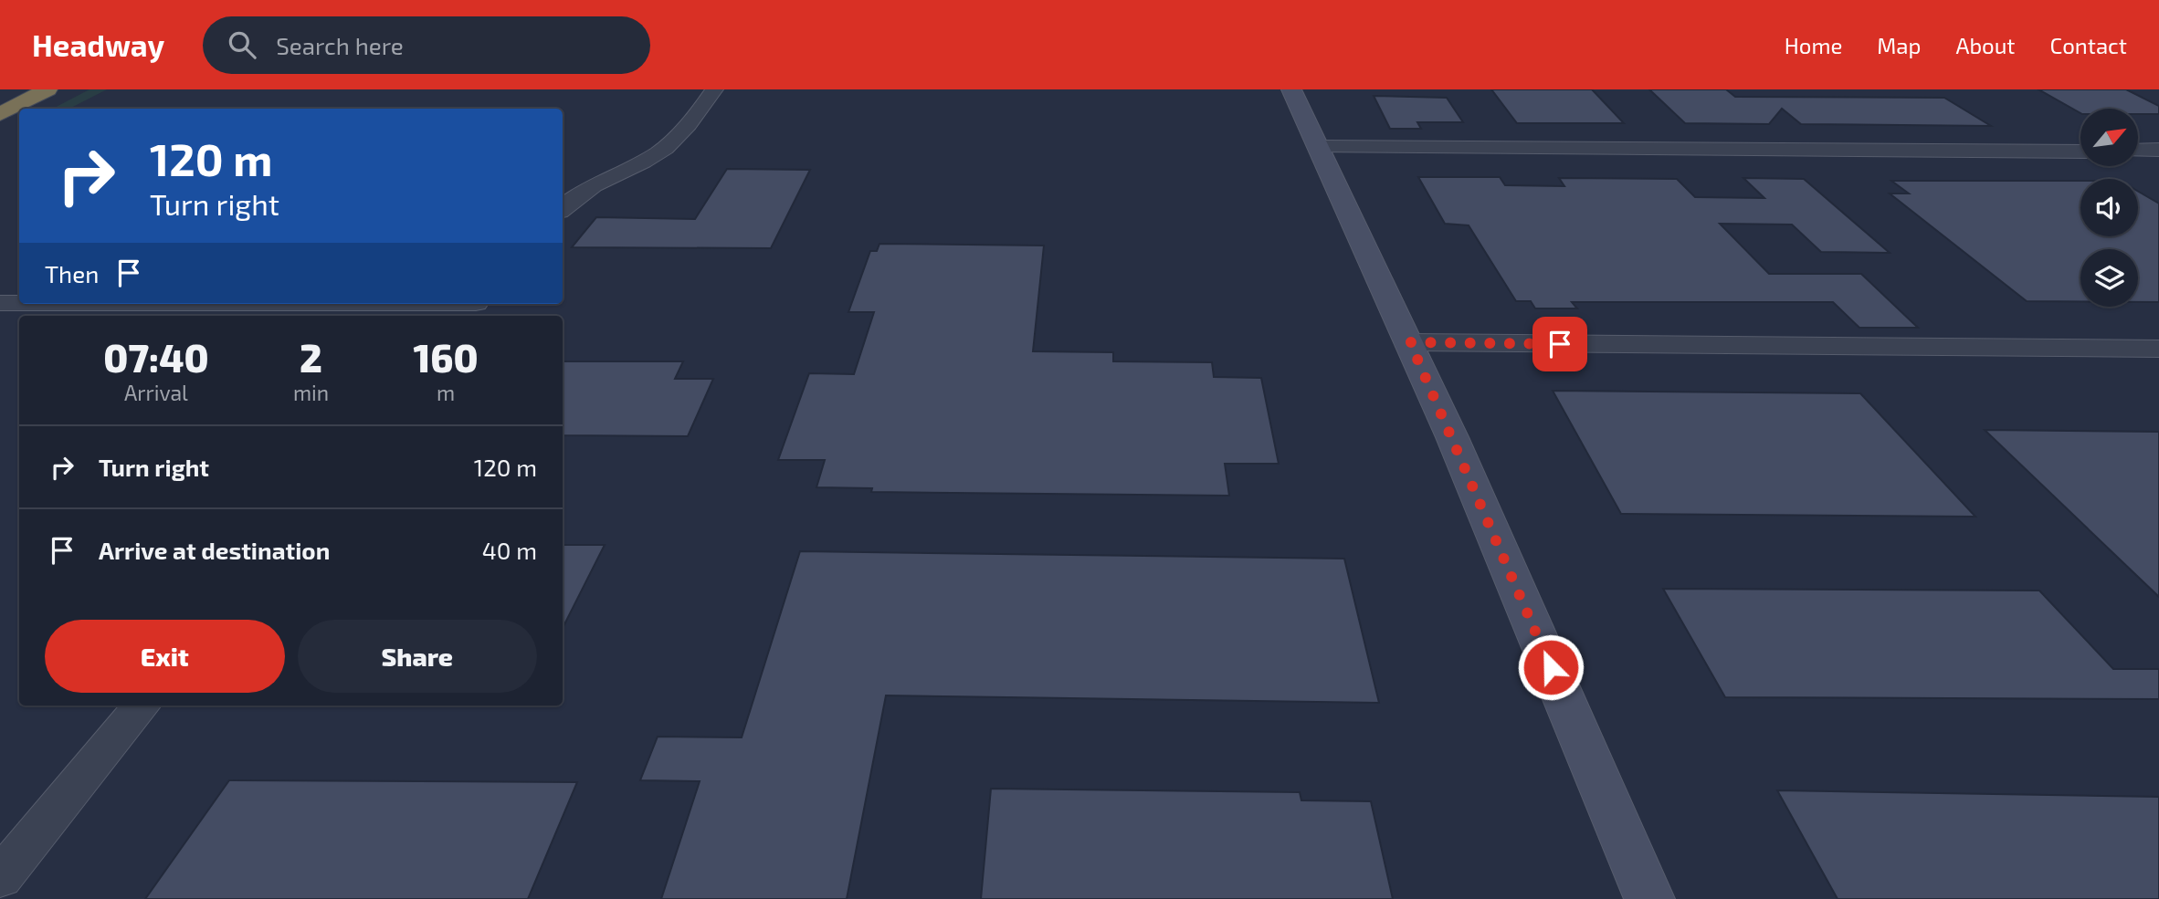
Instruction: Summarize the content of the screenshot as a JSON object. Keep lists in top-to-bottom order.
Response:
{
  "north": "top right",
  "page": {
    "header": "Headway",
    "search": "Search here",
    "nav": [
      "Home",
      "Map",
      "About",
      "Contact"
    ],
    "turn": ["120 m", "Turn right"],
    "then": "Then",
    "eta": [
      "07:40",
      "Arrival",
      "2",
      "min",
      "160",
      "m"
    ],
    "list": [
      {
        "name": "Turn right",
        "value": "120 m"
      },
      {
        "name": "Arrive at destination",
        "value": "40 m"
      }
    ],
    "buttons": ["Exit", "Share"]
  }
}
